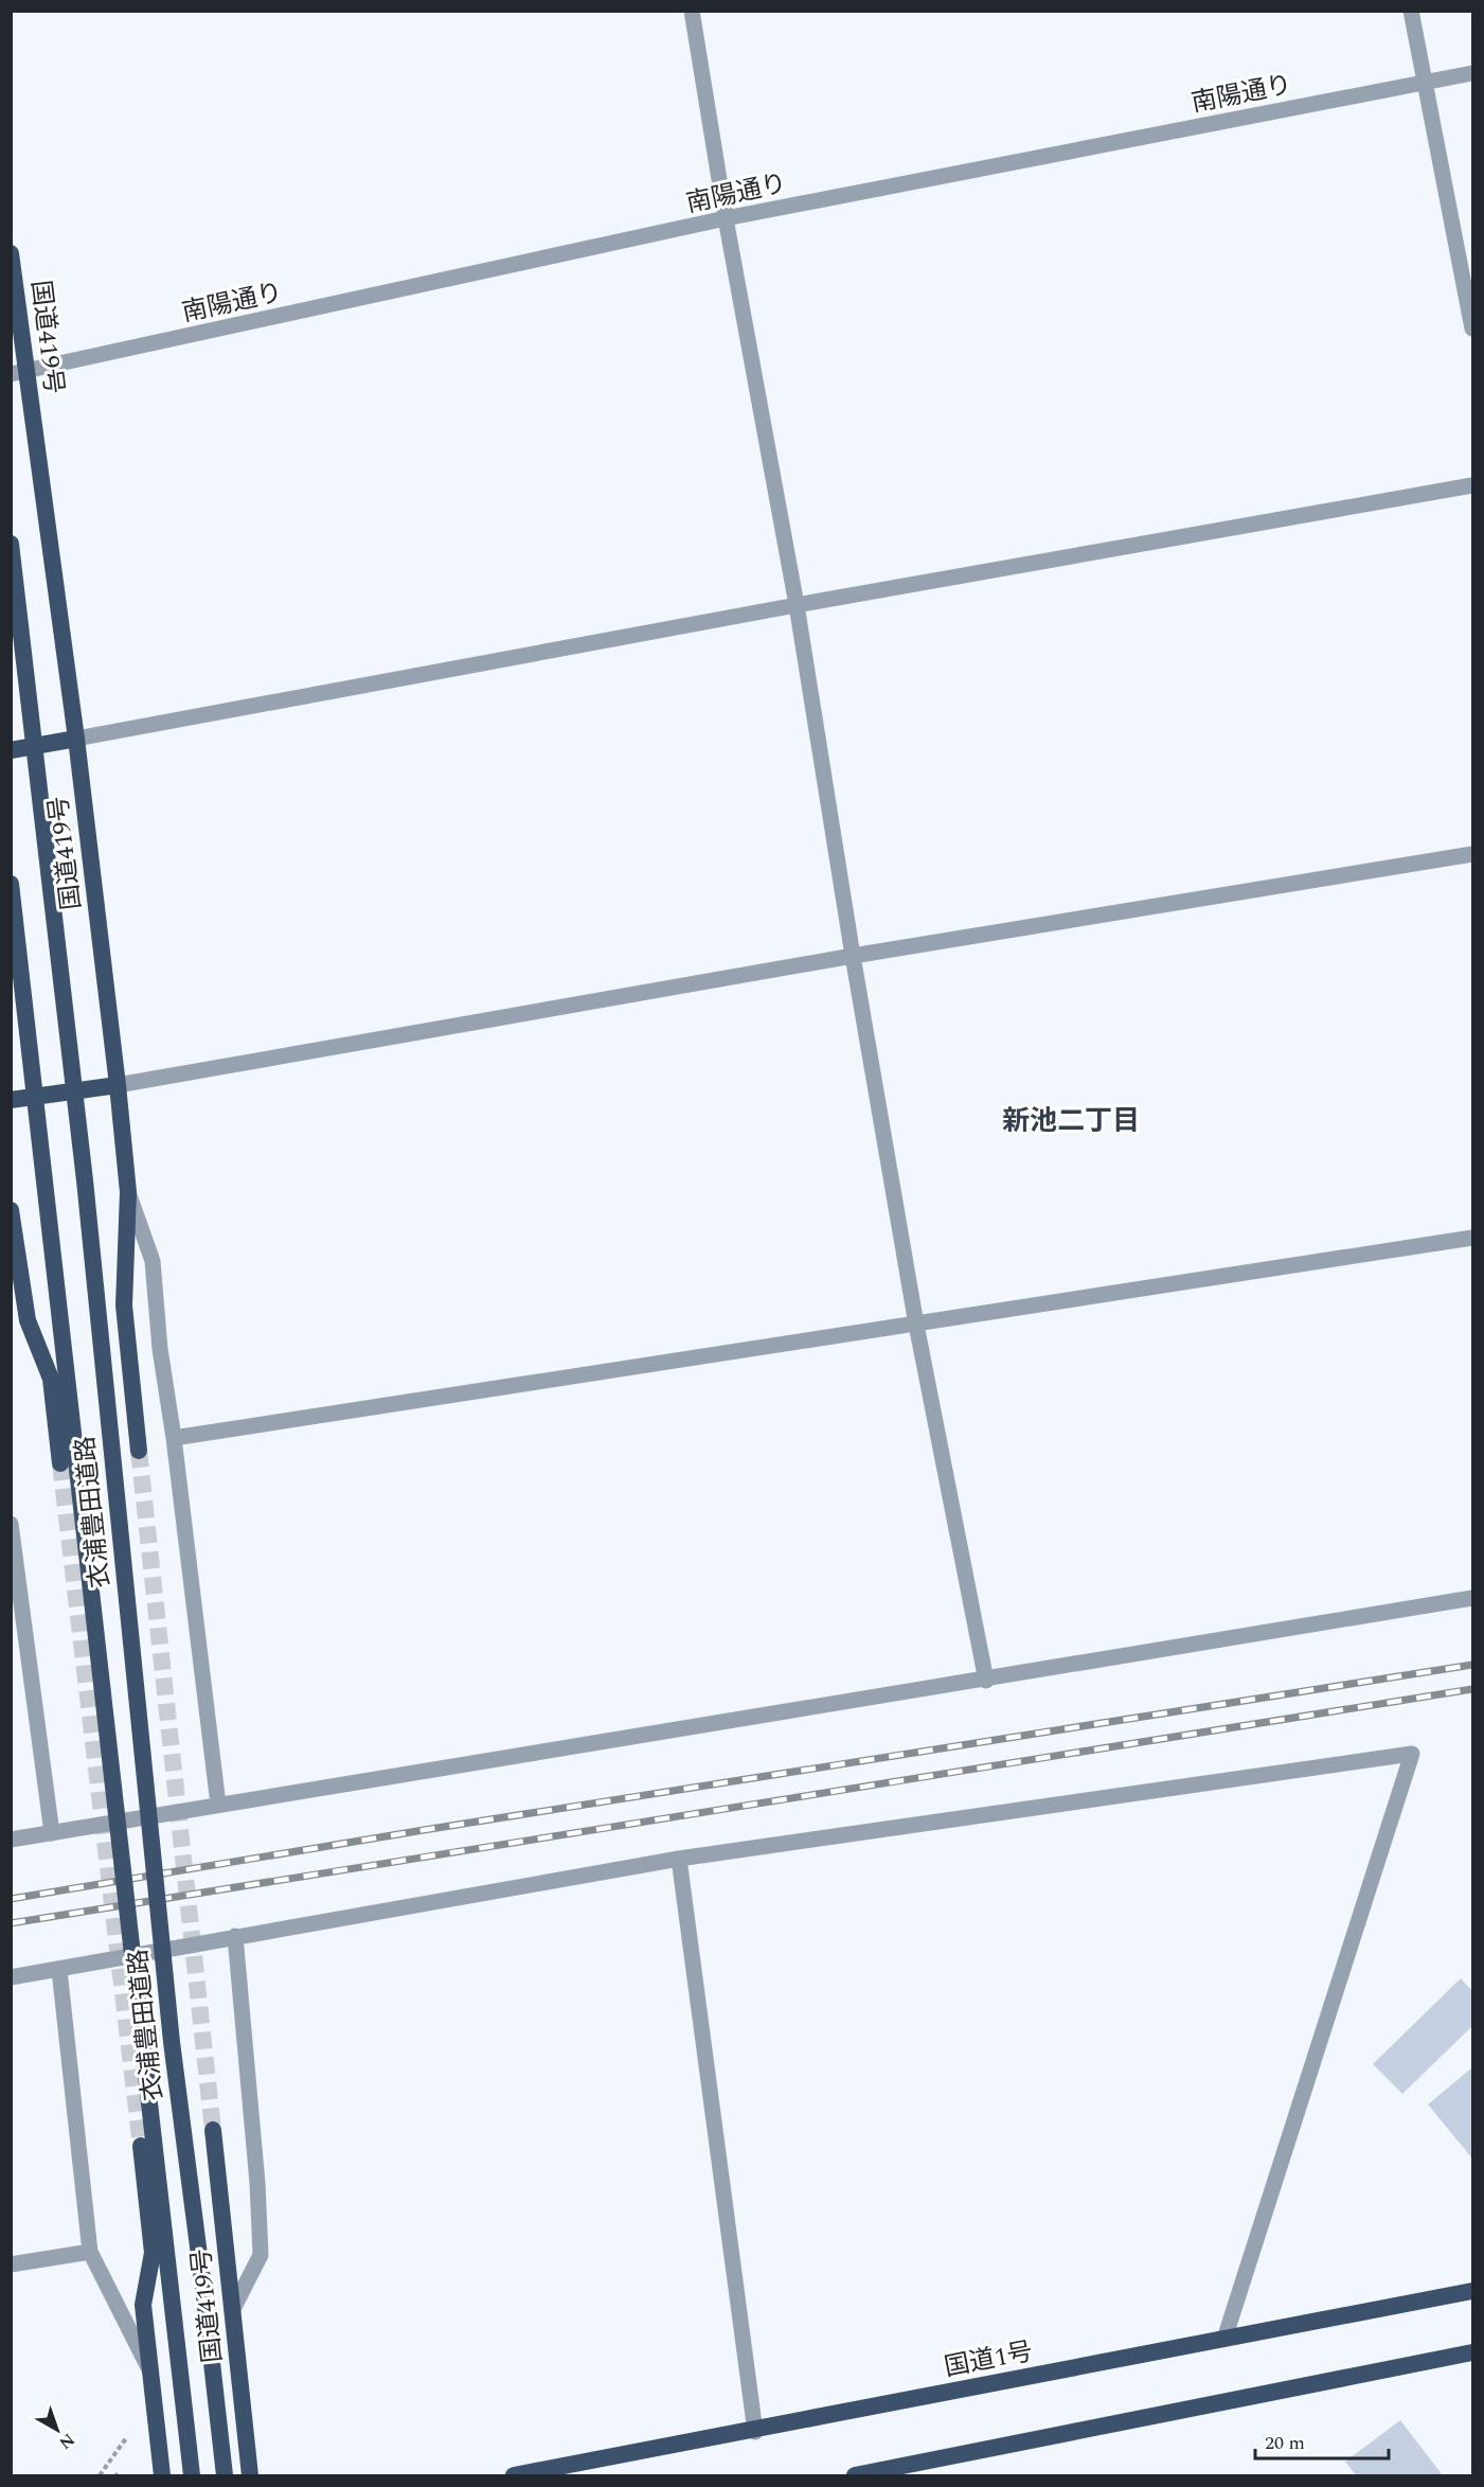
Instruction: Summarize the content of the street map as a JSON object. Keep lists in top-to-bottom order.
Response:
{
  "streets": {
    "highway": ["国道419号", "衣浦豊田道路", "国道1号"],
    "street": ["南陽通り"]
  },
  "crossings": [
    ["南陽通り", "国道419号"]
  ],
  "districts": ["新池二丁目"],
  "scale_bar": "20 m",
  "north": "bottom right"
}
